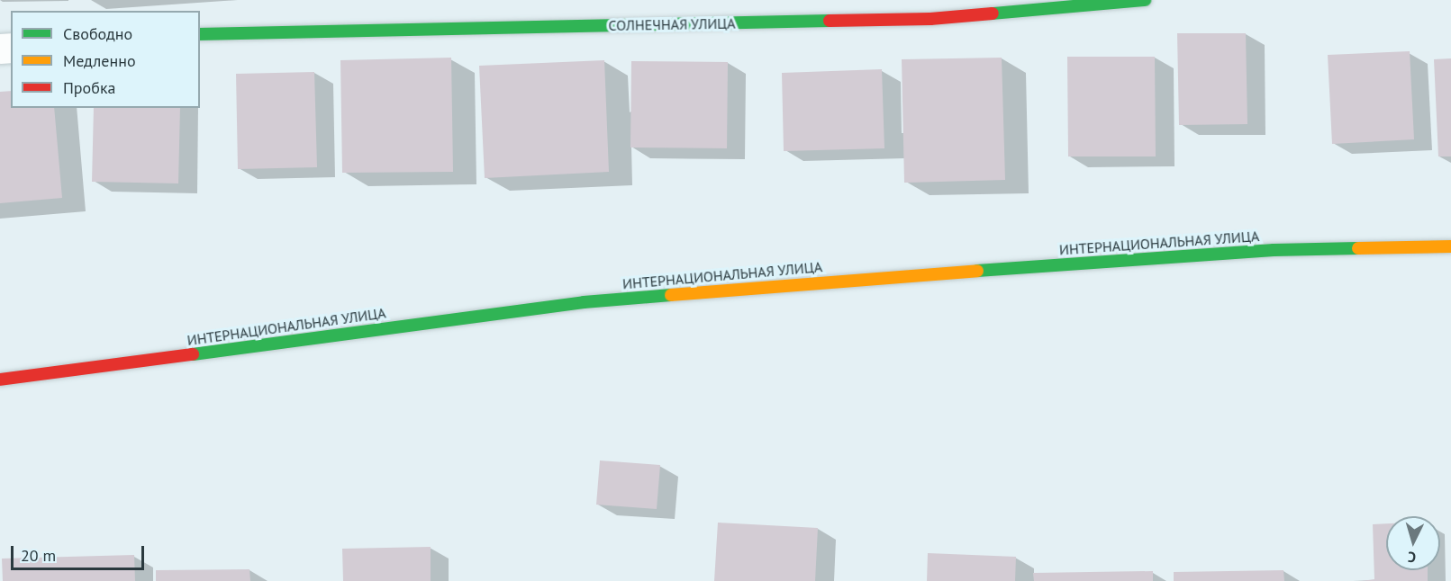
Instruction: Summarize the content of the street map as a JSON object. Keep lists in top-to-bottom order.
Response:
{
  "streets": {
    "main road": ["СОЛНЕЧНАЯ УЛИЦА", "ИНТЕРНАЦИОНАЛЬНАЯ УЛИЦА"]
  },
  "legend": ["Свободно", "Медленно", "Пробка"],
  "scale_bar": "20 m",
  "north": "bottom"
}
